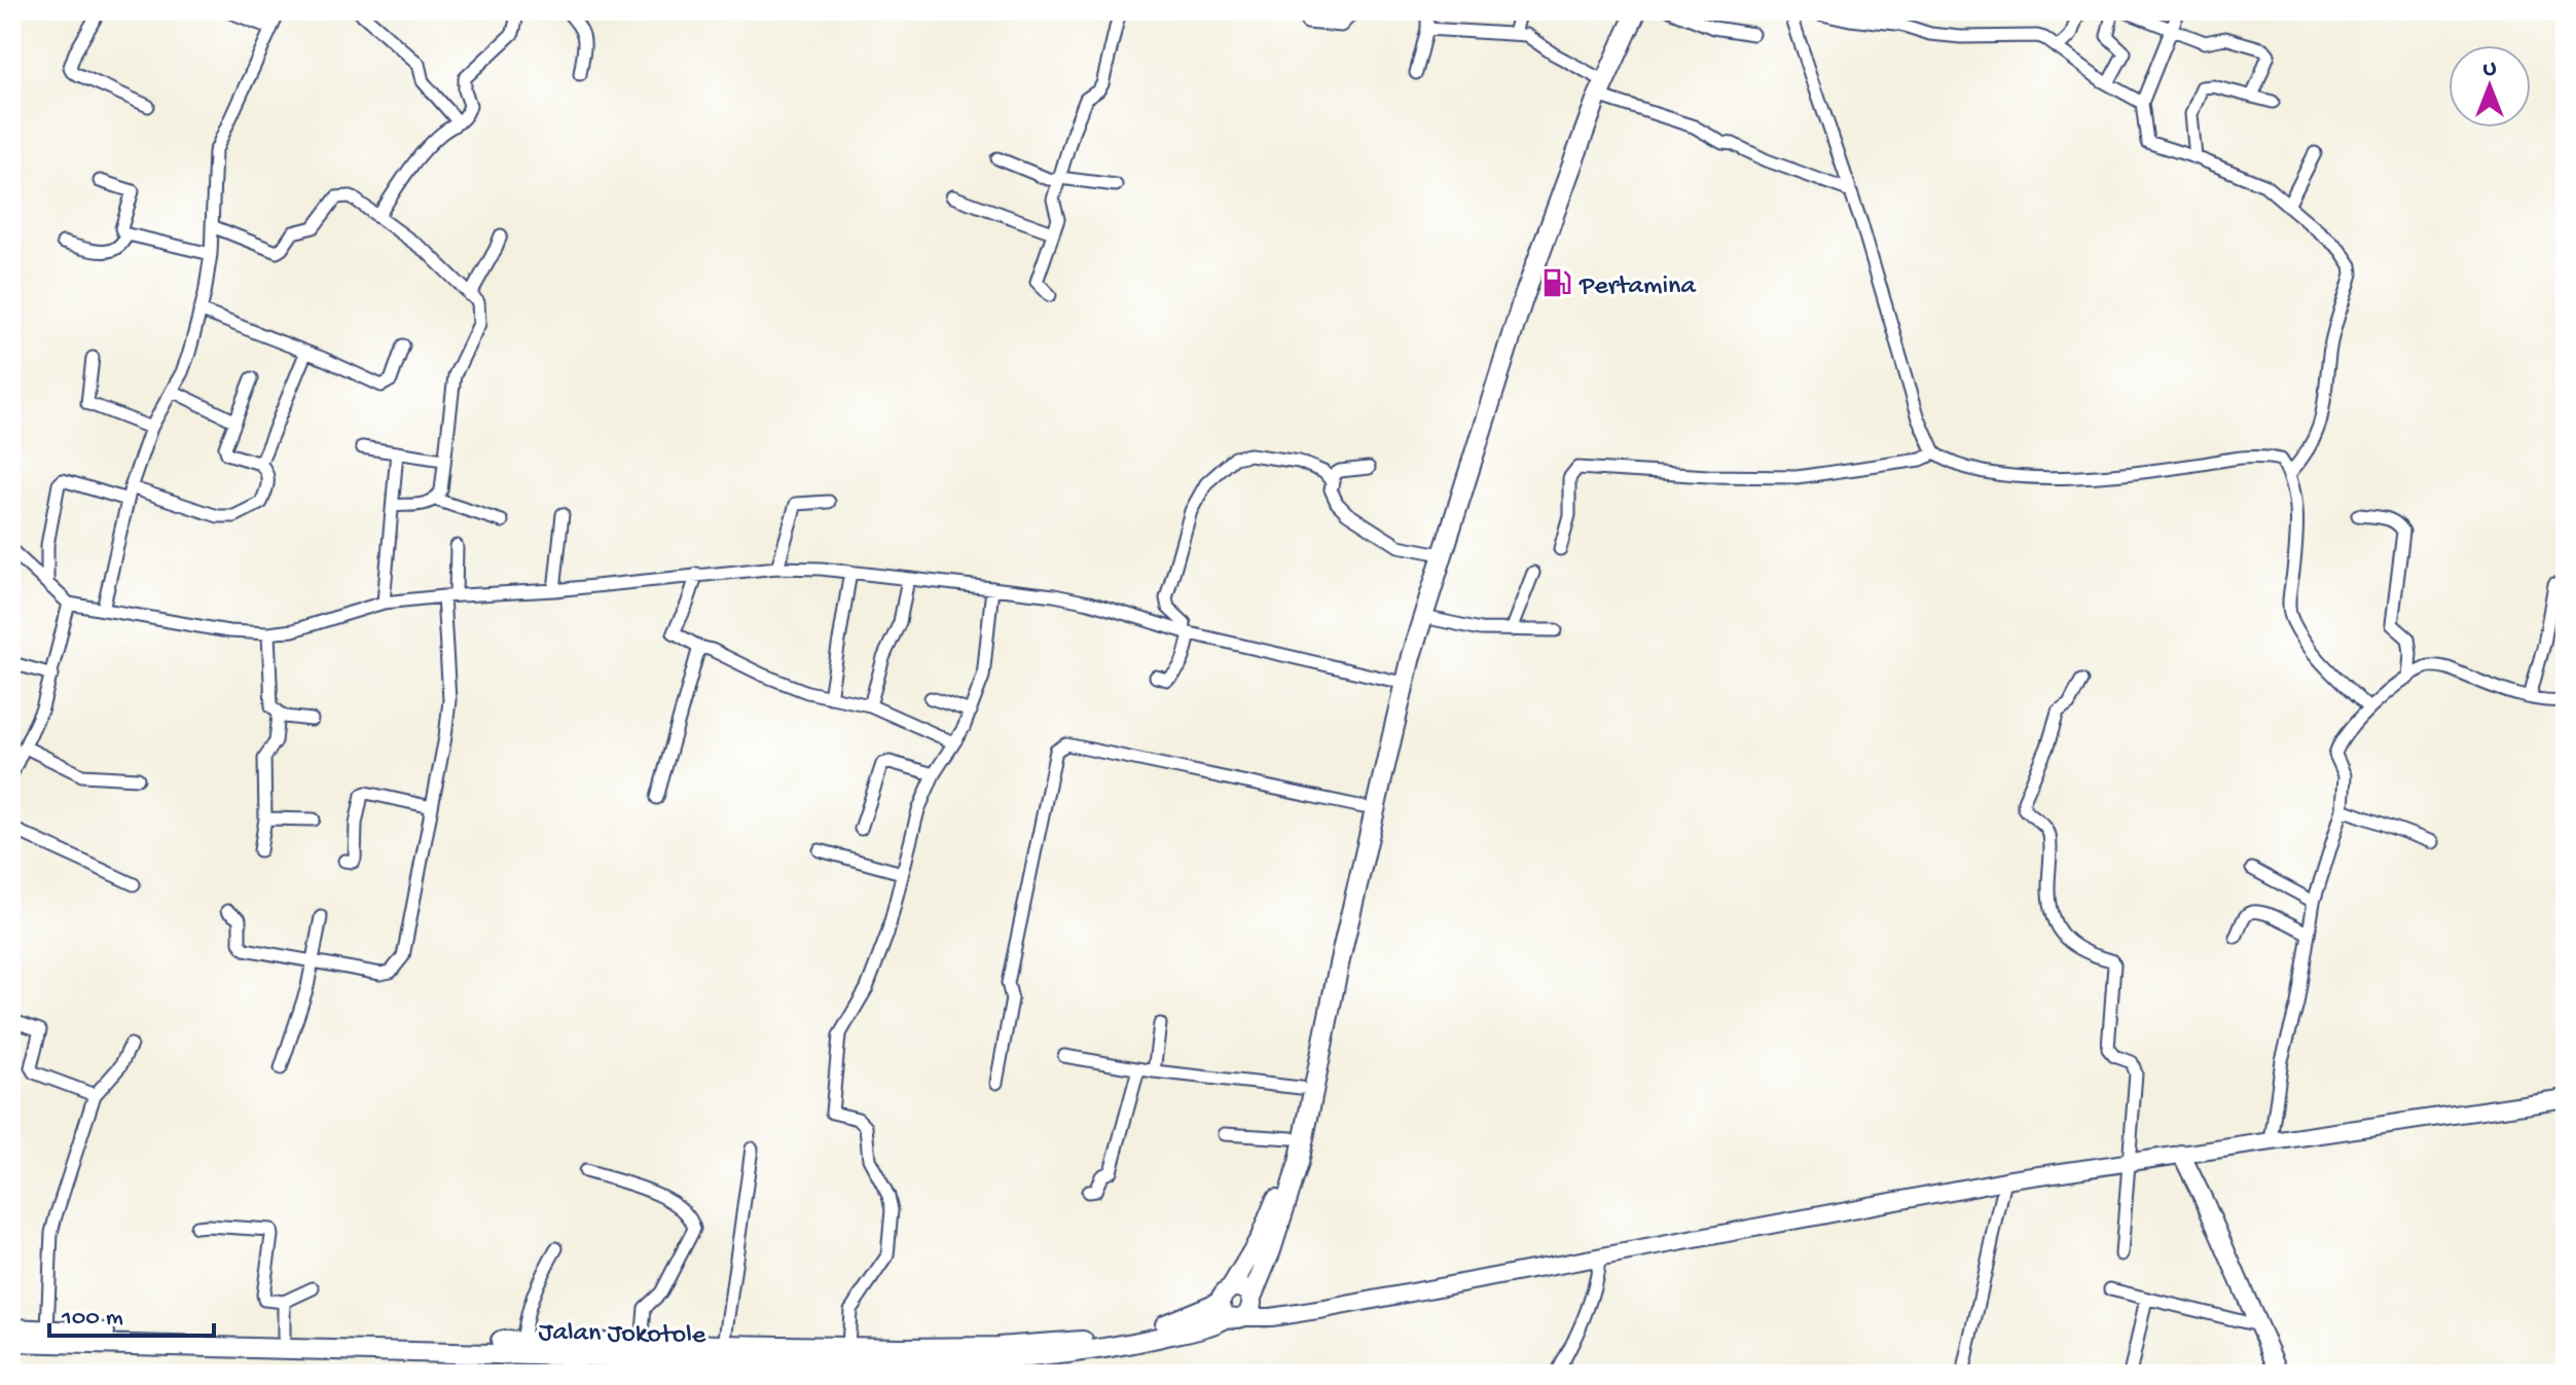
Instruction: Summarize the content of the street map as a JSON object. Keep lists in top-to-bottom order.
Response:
{
  "streets": {
    "highway": ["Jalan Jokotole"]
  },
  "places": {
    "fuel station": ["Pertamina"]
  },
  "scale_bar": "100 m",
  "north": "top"
}
